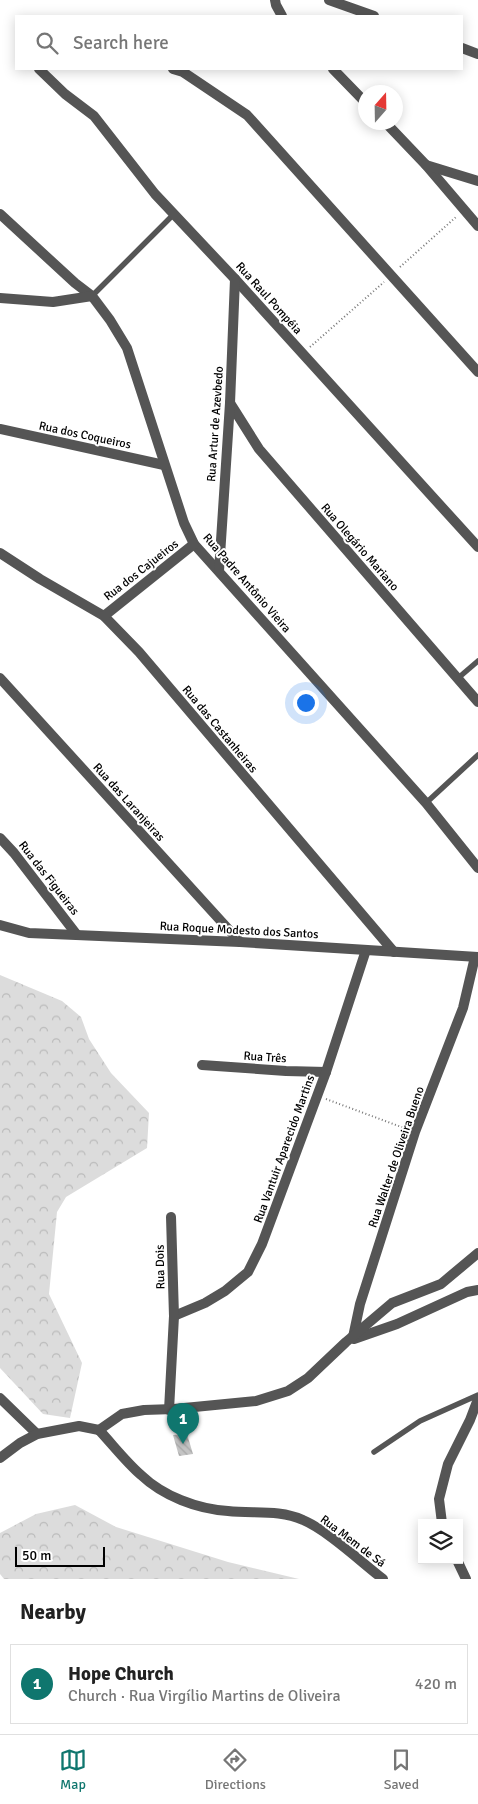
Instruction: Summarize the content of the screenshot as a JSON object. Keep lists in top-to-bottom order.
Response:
{
  "streets": {
    "street": [
      "Rua Raul Pompéia",
      "Rua Artur de Azevbedo",
      "Rua dos Coqueiros",
      "Rua Olegário Mariano",
      "Rua dos Cajueiros",
      "Rua Padre Antônio Vieira",
      "Rua das Castanheiras",
      "Rua das Laranjeiras",
      "Rua das Figueiras",
      "Rua Roque Modesto dos Santos",
      "Rua Três",
      "Rua Vantuir Aparecido Martins",
      "Rua Walter de Oliveira Bueno",
      "Rua Dois",
      "Rua Mem de Sá"
    ]
  },
  "crossings": [
    ["Rua Raul Pompéia", "Rua Artur de Azevbedo"],
    ["Rua Artur de Azevbedo", "Rua Olegário Mariano"],
    ["Rua Artur de Azevbedo", "Rua Padre Antônio Vieira"],
    ["Rua dos Coqueiros", "Rua Padre Antônio Vieira"],
    ["Rua dos Cajueiros", "Rua Padre Antônio Vieira"],
    ["Rua dos Cajueiros", "Rua das Castanheiras"],
    ["Rua das Castanheiras", "Rua Roque Modesto dos Santos"],
    ["Rua das Laranjeiras", "Rua Roque Modesto dos Santos"],
    ["Rua das Figueiras", "Rua Roque Modesto dos Santos"],
    ["Rua Roque Modesto dos Santos", "Rua Vantuir Aparecido Martins"],
    ["Rua Roque Modesto dos Santos", "Rua Walter de Oliveira Bueno"],
    ["Rua Três", "Rua Vantuir Aparecido Martins"],
    ["Rua Vantuir Aparecido Martins", "Rua Dois"]
  ],
  "scale_bar": "50 m",
  "north": "top",
  "page": {
    "search": "Search here",
    "pins": "1",
    "scale": "50 m",
    "heading": "Nearby",
    "list": [
      {
        "mark": "1",
        "name": "Hope Church",
        "note": "Church · Rua Virgílio Martins de Oliveira",
        "value": "420 m"
      }
    ],
    "nav": ["Map", "Directions", "Saved"]
  }
}
